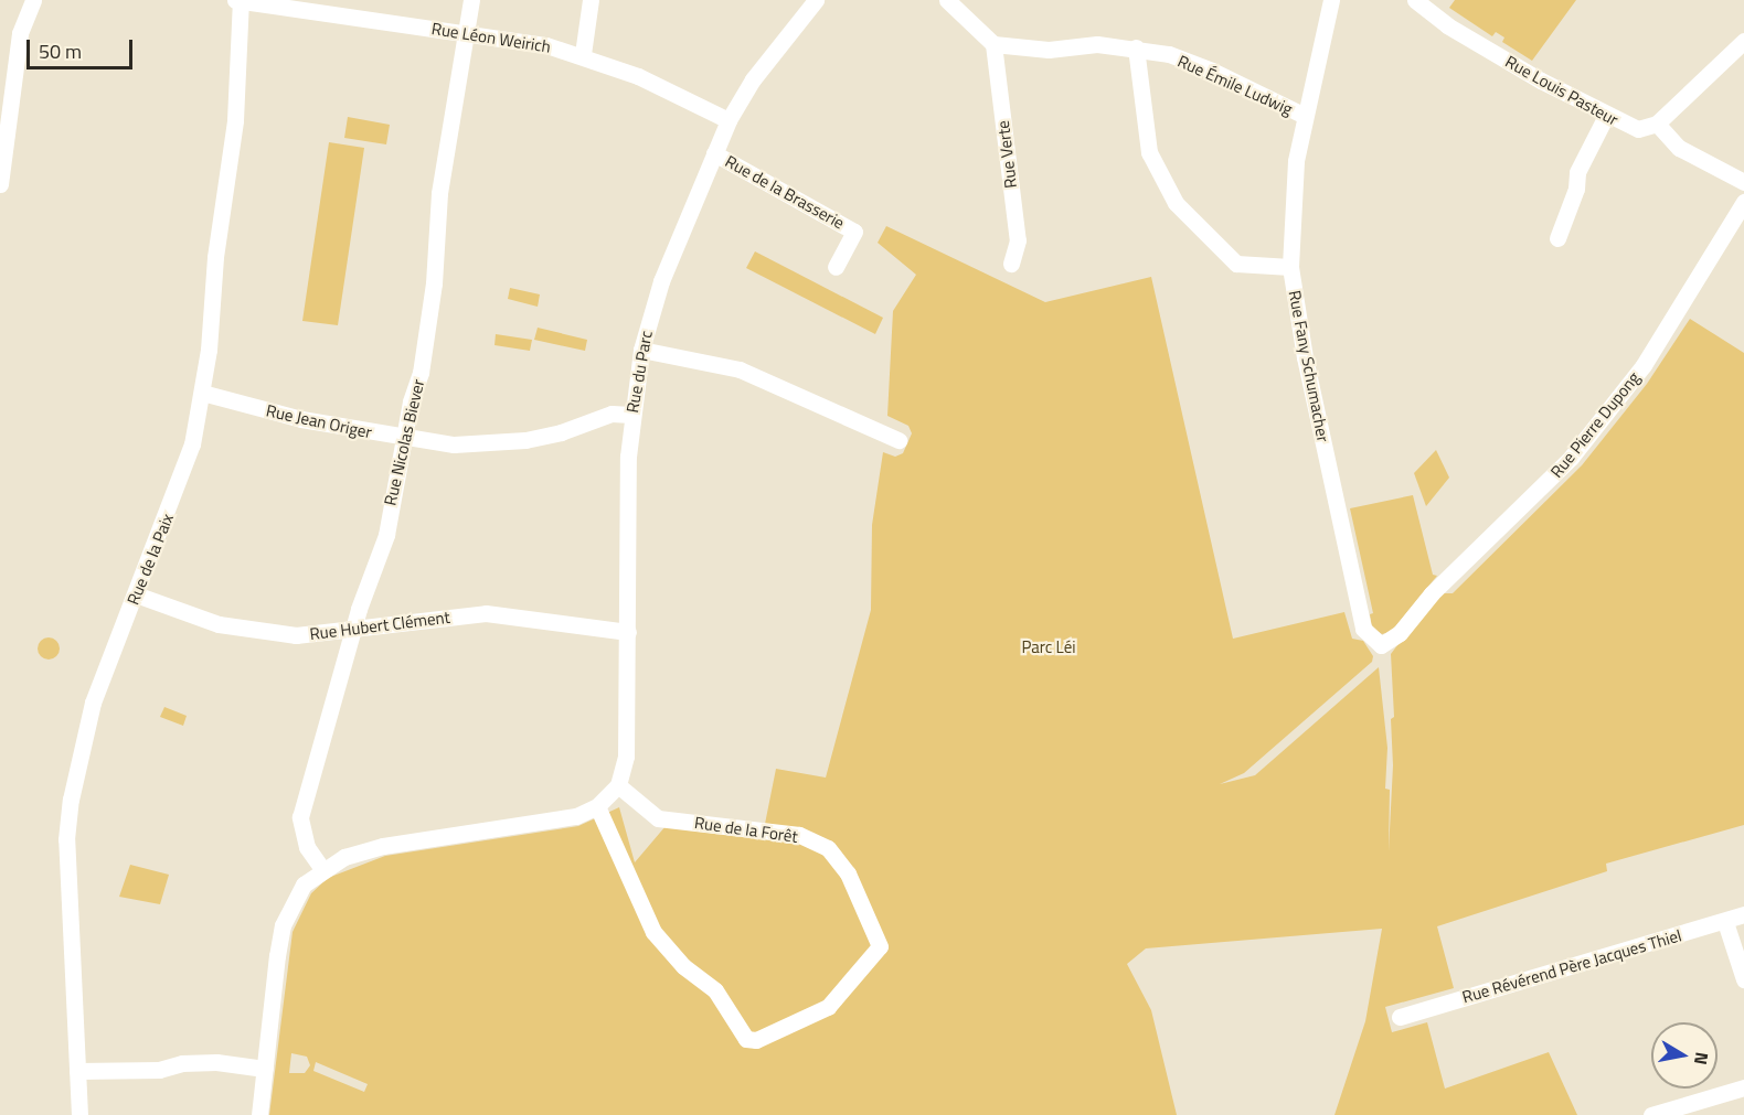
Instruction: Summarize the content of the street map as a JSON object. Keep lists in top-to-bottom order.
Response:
{
  "streets": {
    "street": [
      "Rue Léon Weirich",
      "Rue Émile Ludwig",
      "Rue Louis Pasteur",
      "Rue Verte",
      "Rue de la Brasserie",
      "Rue Fany Schumacher",
      "Rue du Parc",
      "Rue Jean Origer",
      "Rue Pierre Dupong",
      "Rue Nicolas Biever",
      "Rue de la Paix",
      "Rue Hubert Clément",
      "Rue de la Forêt",
      "Rue Révérend Père Jacques Thiel"
    ]
  },
  "crossings": [
    ["Rue Léon Weirich", "Rue du Parc"],
    ["Rue Léon Weirich", "Rue Nicolas Biever"],
    ["Rue Léon Weirich", "Rue de la Paix"],
    ["Rue Émile Ludwig", "Rue Verte"],
    ["Rue Émile Ludwig", "Rue Fany Schumacher"],
    ["Rue de la Brasserie", "Rue du Parc"],
    ["Rue Fany Schumacher", "Rue Pierre Dupong"],
    ["Rue du Parc", "Rue Jean Origer"],
    ["Rue du Parc", "Rue Hubert Clément"],
    ["Rue du Parc", "Rue de la Forêt"],
    ["Rue Jean Origer", "Rue Nicolas Biever"],
    ["Rue Jean Origer", "Rue de la Paix"],
    ["Rue Nicolas Biever", "Rue Hubert Clément"],
    ["Rue de la Paix", "Rue Hubert Clément"]
  ],
  "parks": ["Parc Léi"],
  "scale_bar": "50 m",
  "north": "right"
}
